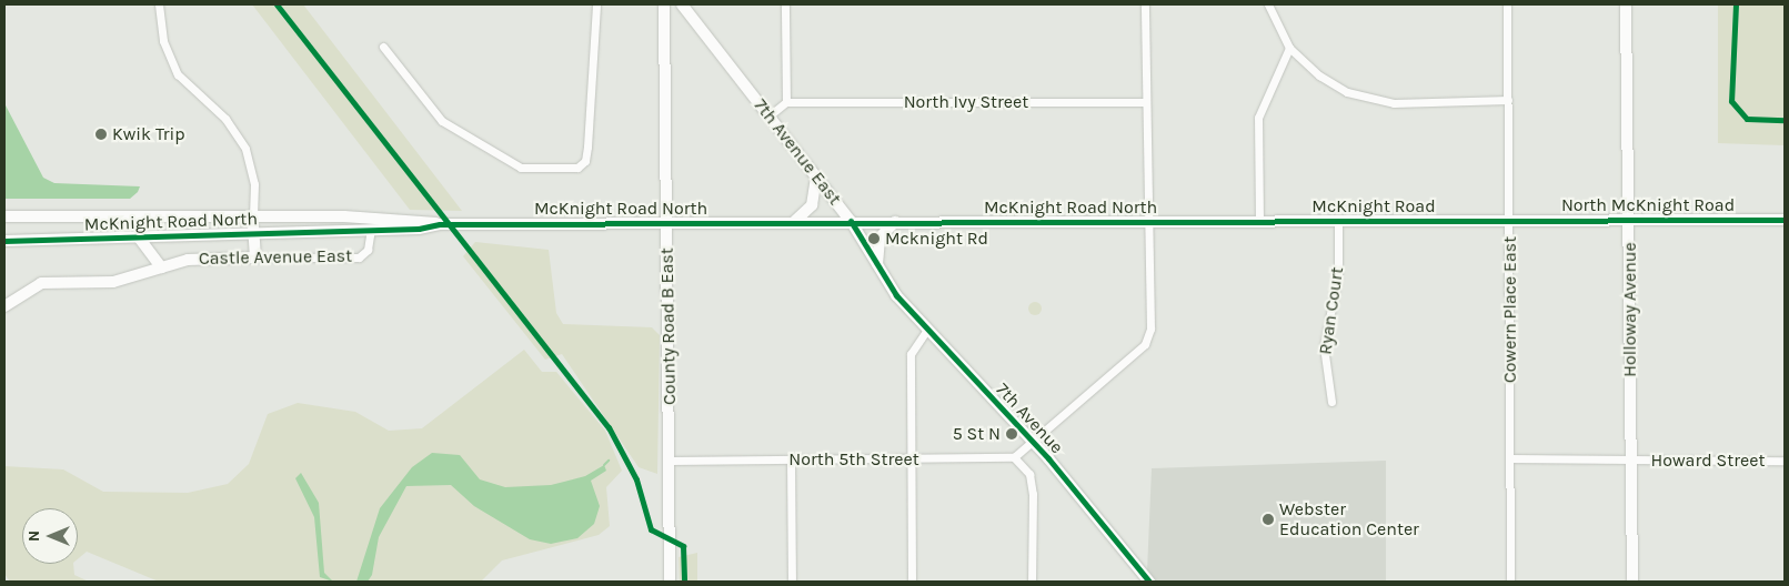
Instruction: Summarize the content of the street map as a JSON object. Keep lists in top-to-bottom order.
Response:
{
  "streets": {
    "street": [
      "North Ivy Street",
      "7th Avenue East",
      "North McKnight Road",
      "McKnight Road",
      "McKnight Road North",
      "Castle Avenue East",
      "Cowern Place East",
      "Holloway Avenue",
      "Ryan Court",
      "County Road B East",
      "7th Avenue",
      "North 5th Street",
      "Howard Street"
    ]
  },
  "crossings": [
    ["7th Avenue East", "McKnight Road North"],
    ["7th Avenue East", "7th Avenue"],
    ["North McKnight Road", "McKnight Road"],
    ["North McKnight Road", "Cowern Place East"],
    ["North McKnight Road", "Holloway Avenue"],
    ["McKnight Road", "McKnight Road North"],
    ["McKnight Road", "Cowern Place East"],
    ["McKnight Road", "Ryan Court"],
    ["McKnight Road North", "Castle Avenue East"],
    ["McKnight Road North", "County Road B East"],
    ["Holloway Avenue", "Howard Street"],
    ["County Road B East", "North 5th Street"]
  ],
  "places": [
    "Kwik Trip",
    "Mcknight Rd",
    "5 St N",
    "Webster Education Center"
  ],
  "north": "left"
}
